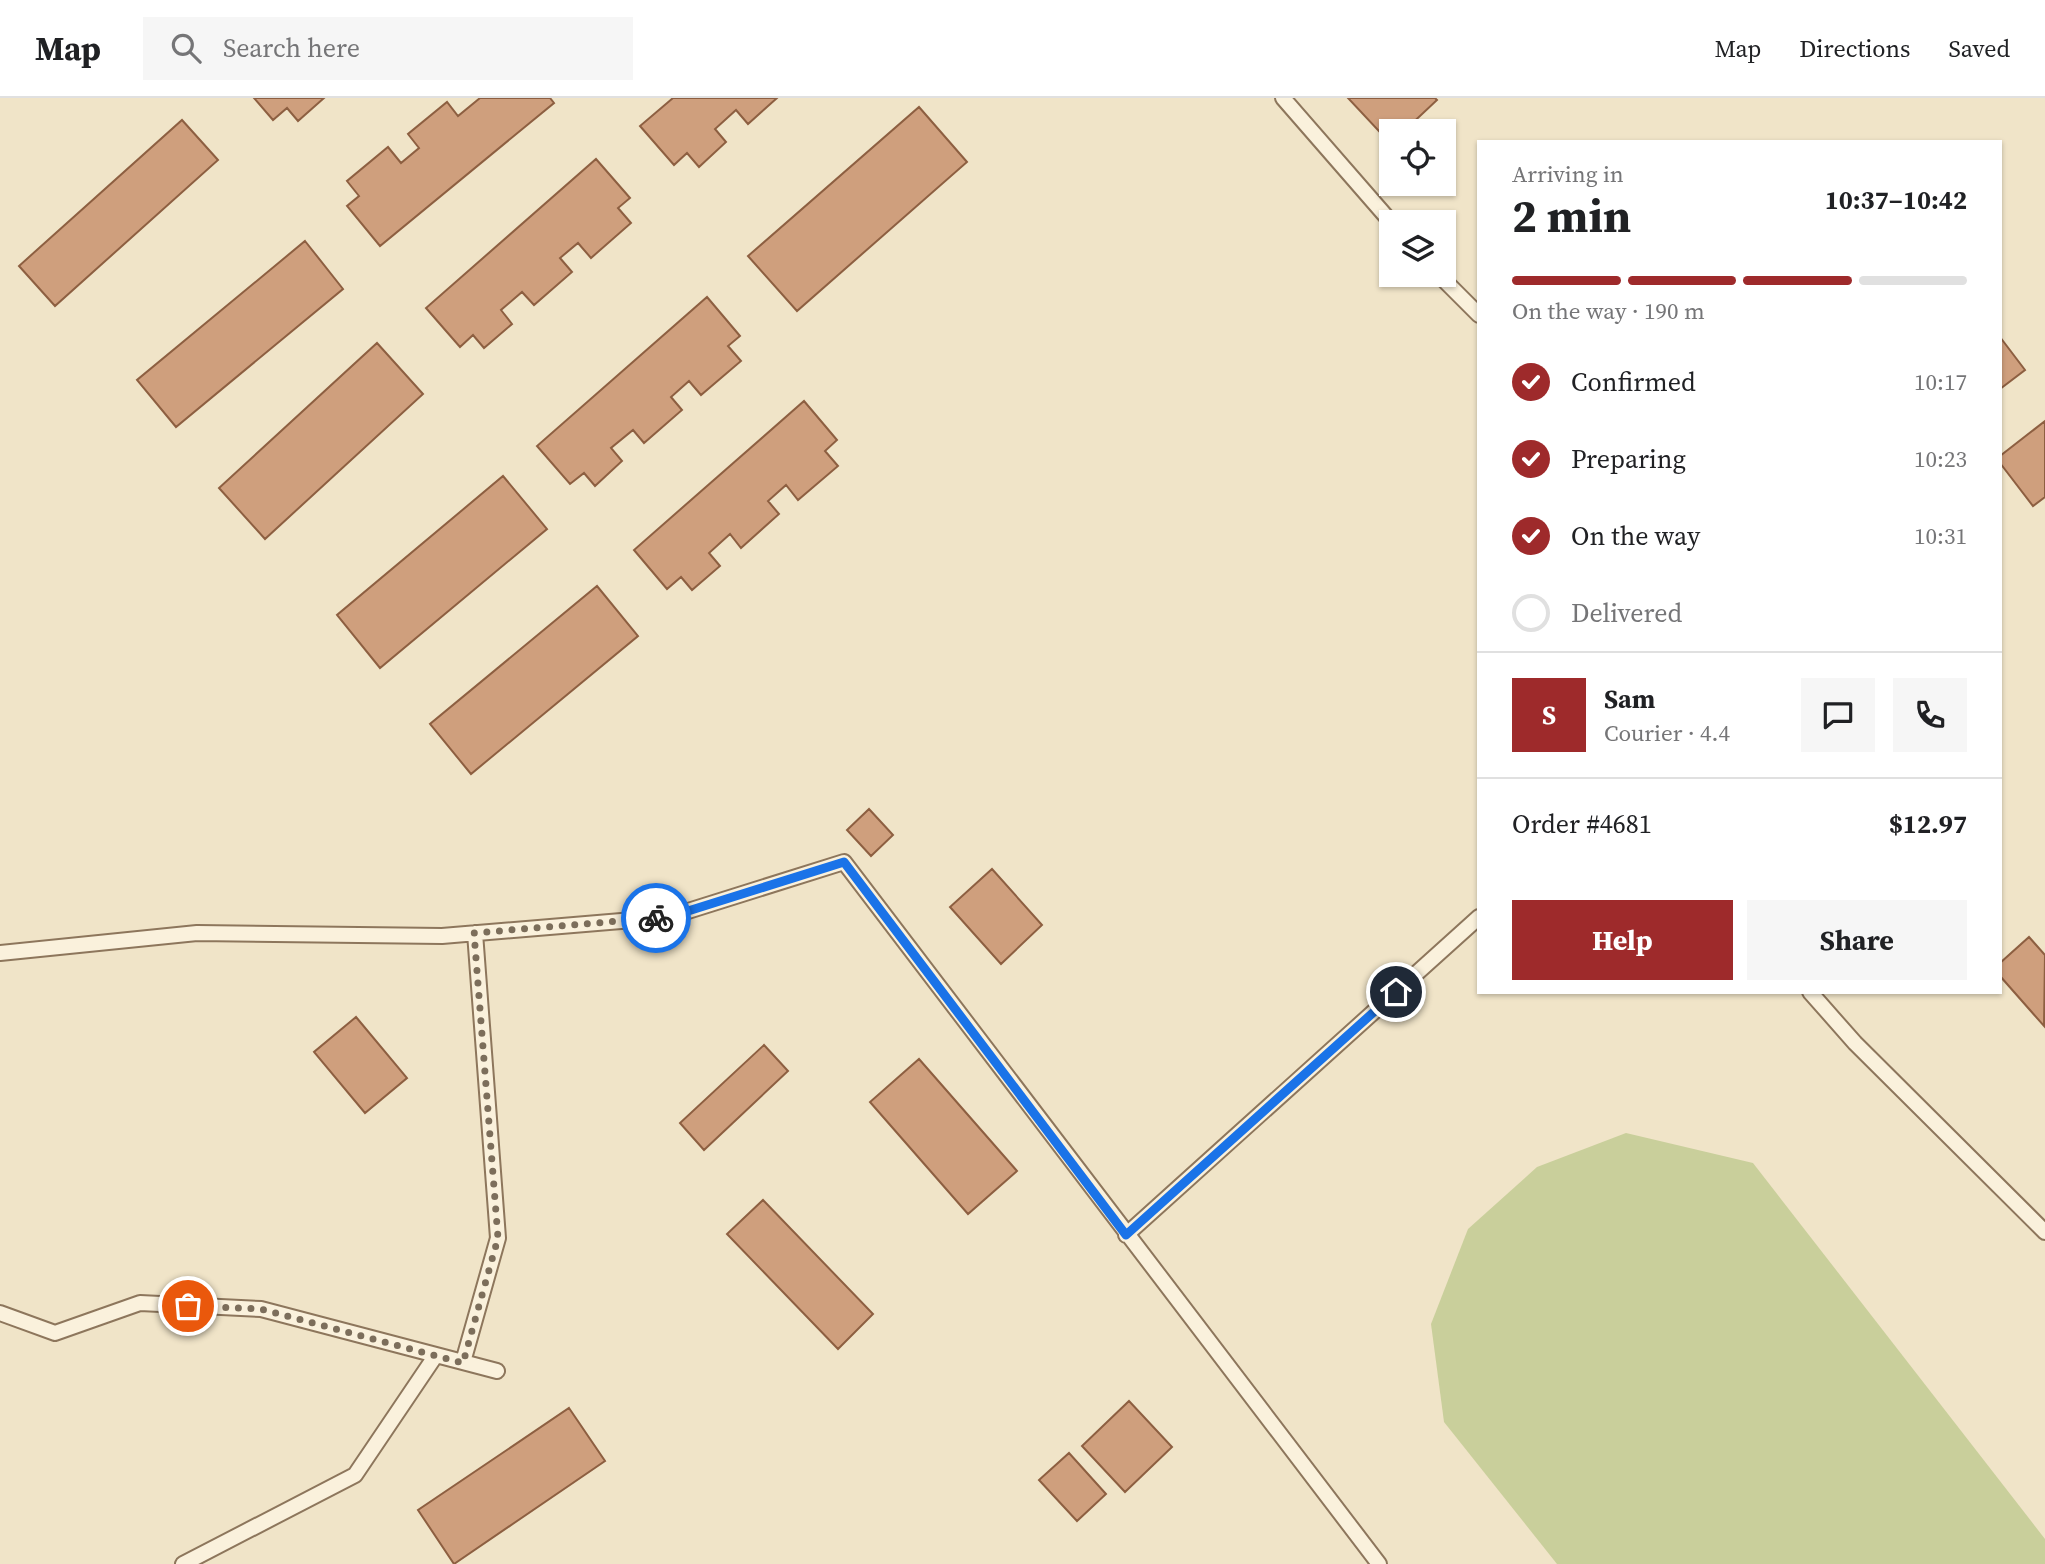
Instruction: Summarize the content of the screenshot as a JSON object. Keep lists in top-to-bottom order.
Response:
{
  "page": {
    "header": "Map",
    "search": "Search here",
    "nav": ["Map", "Directions", "Saved"],
    "heading": ["2 min", "Arriving in", "10:37–10:42"],
    "panel": [
      "Sam",
      "Courier · 4.4",
      "Order #4681",
      "$12.97"
    ],
    "bar": "On the way · 190 m",
    "list": [
      ["Confirmed", "10:17"],
      ["Preparing", "10:23"],
      ["On the way", "10:31"],
      "Delivered"
    ],
    "round": "S",
    "buttons": ["Help", "Share"]
  }
}
